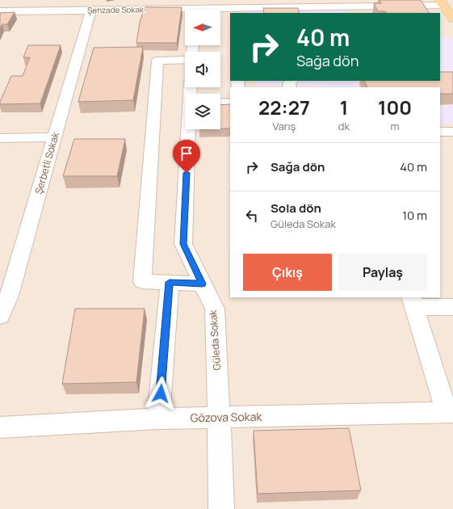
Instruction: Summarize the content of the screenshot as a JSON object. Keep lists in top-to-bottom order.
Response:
{
  "streets": {
    "street": [
      "Şehzade Sokak",
      "Şerbetli Sokak",
      "Güleda Sokak",
      "Gözova Sokak"
    ]
  },
  "crossings": [
    ["Şehzade Sokak", "Şerbetli Sokak"],
    ["Güleda Sokak", "Gözova Sokak"]
  ],
  "north": "left",
  "page": {
    "turn": ["40 m", "Sağa dön"],
    "eta": [
      "22:27",
      "Varış",
      "1",
      "dk",
      "100",
      "m"
    ],
    "list": [
      {
        "name": "Sağa dön",
        "value": "40 m"
      },
      {
        "name": "Sola dön",
        "note": "Güleda Sokak",
        "value": "10 m"
      }
    ],
    "buttons": ["Çıkış", "Paylaş"]
  }
}
